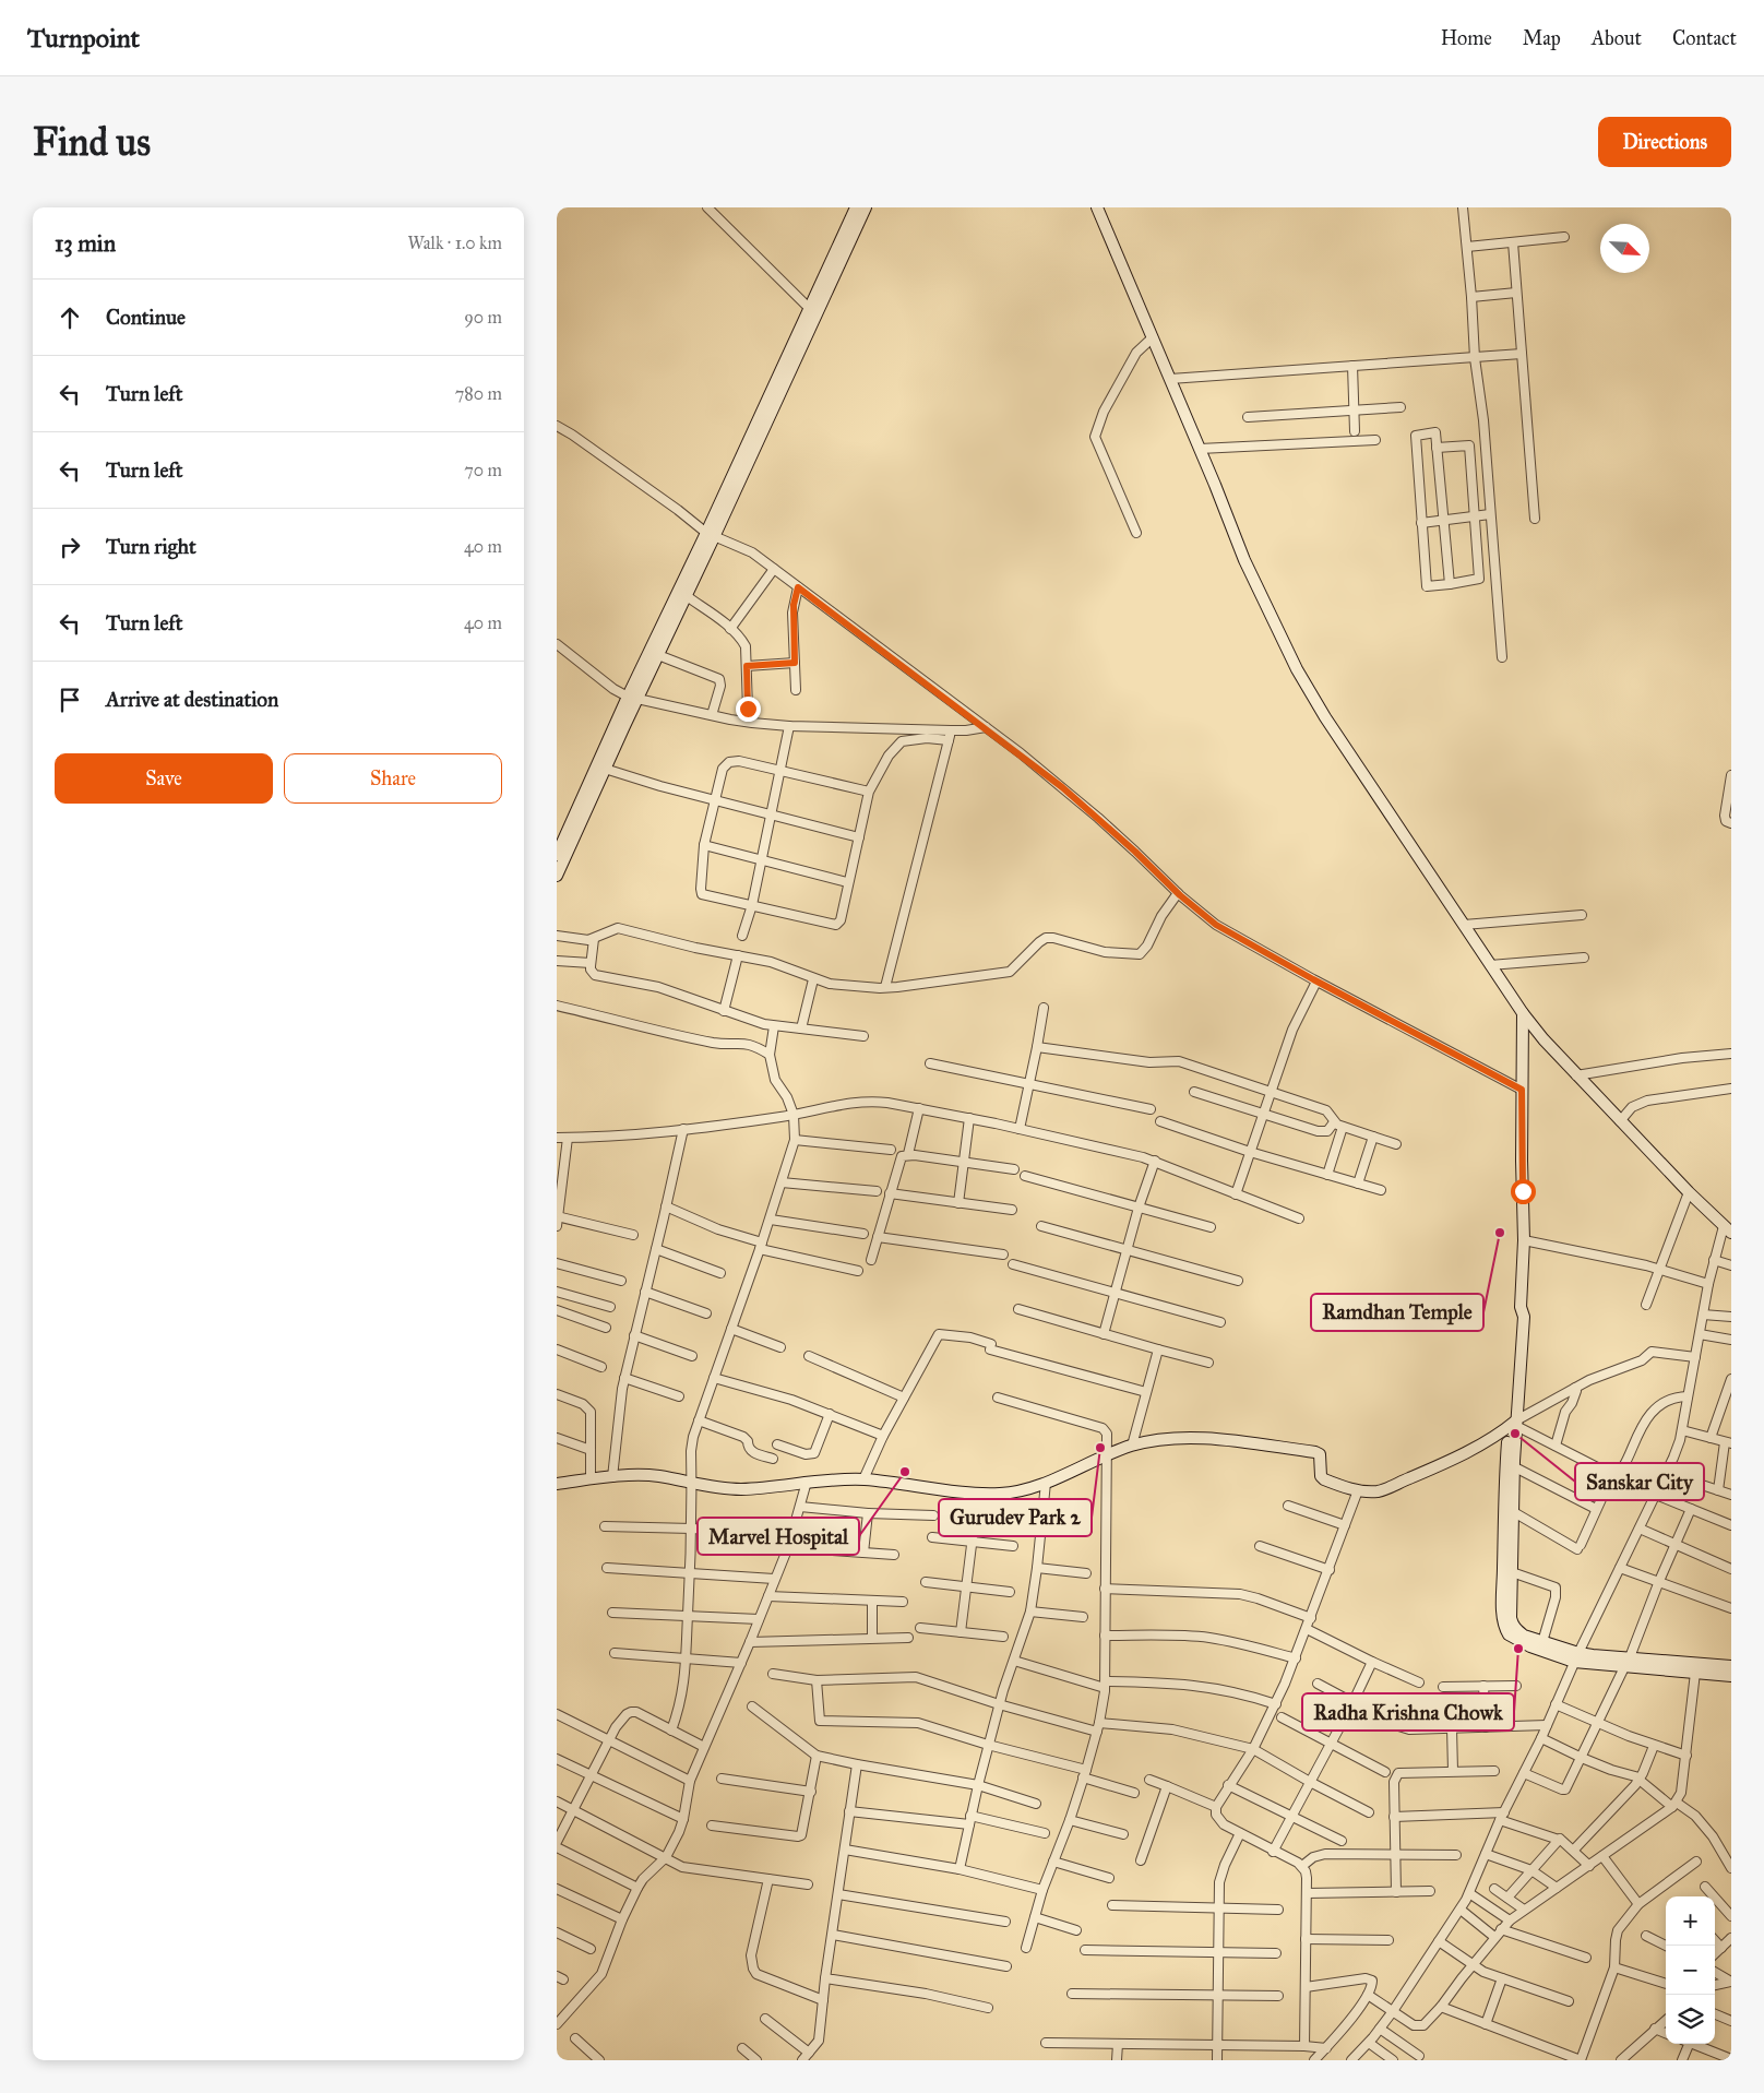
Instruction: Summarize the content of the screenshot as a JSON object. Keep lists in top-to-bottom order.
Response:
{
  "places": [
    "Ramdhan Temple",
    "Sanskar City",
    "Gurudev Park 2",
    "Marvel Hospital",
    "Radha Krishna Chowk"
  ],
  "north": "bottom right",
  "page": {
    "header": "Turnpoint",
    "nav": [
      "Home",
      "Map",
      "About",
      "Contact"
    ],
    "buttons": [
      "Directions",
      ["Save", "Share"]
    ],
    "title": "Find us",
    "heading": ["13 min", "Walk · 1.0 km"],
    "list": [
      ["Continue", "90 m"],
      ["Turn left", "780 m"],
      ["Turn left", "70 m"],
      ["Turn right", "40 m"],
      ["Turn left", "40 m"],
      "Arrive at destination"
    ],
    "map_buttons": ["+", "−"]
  }
}
